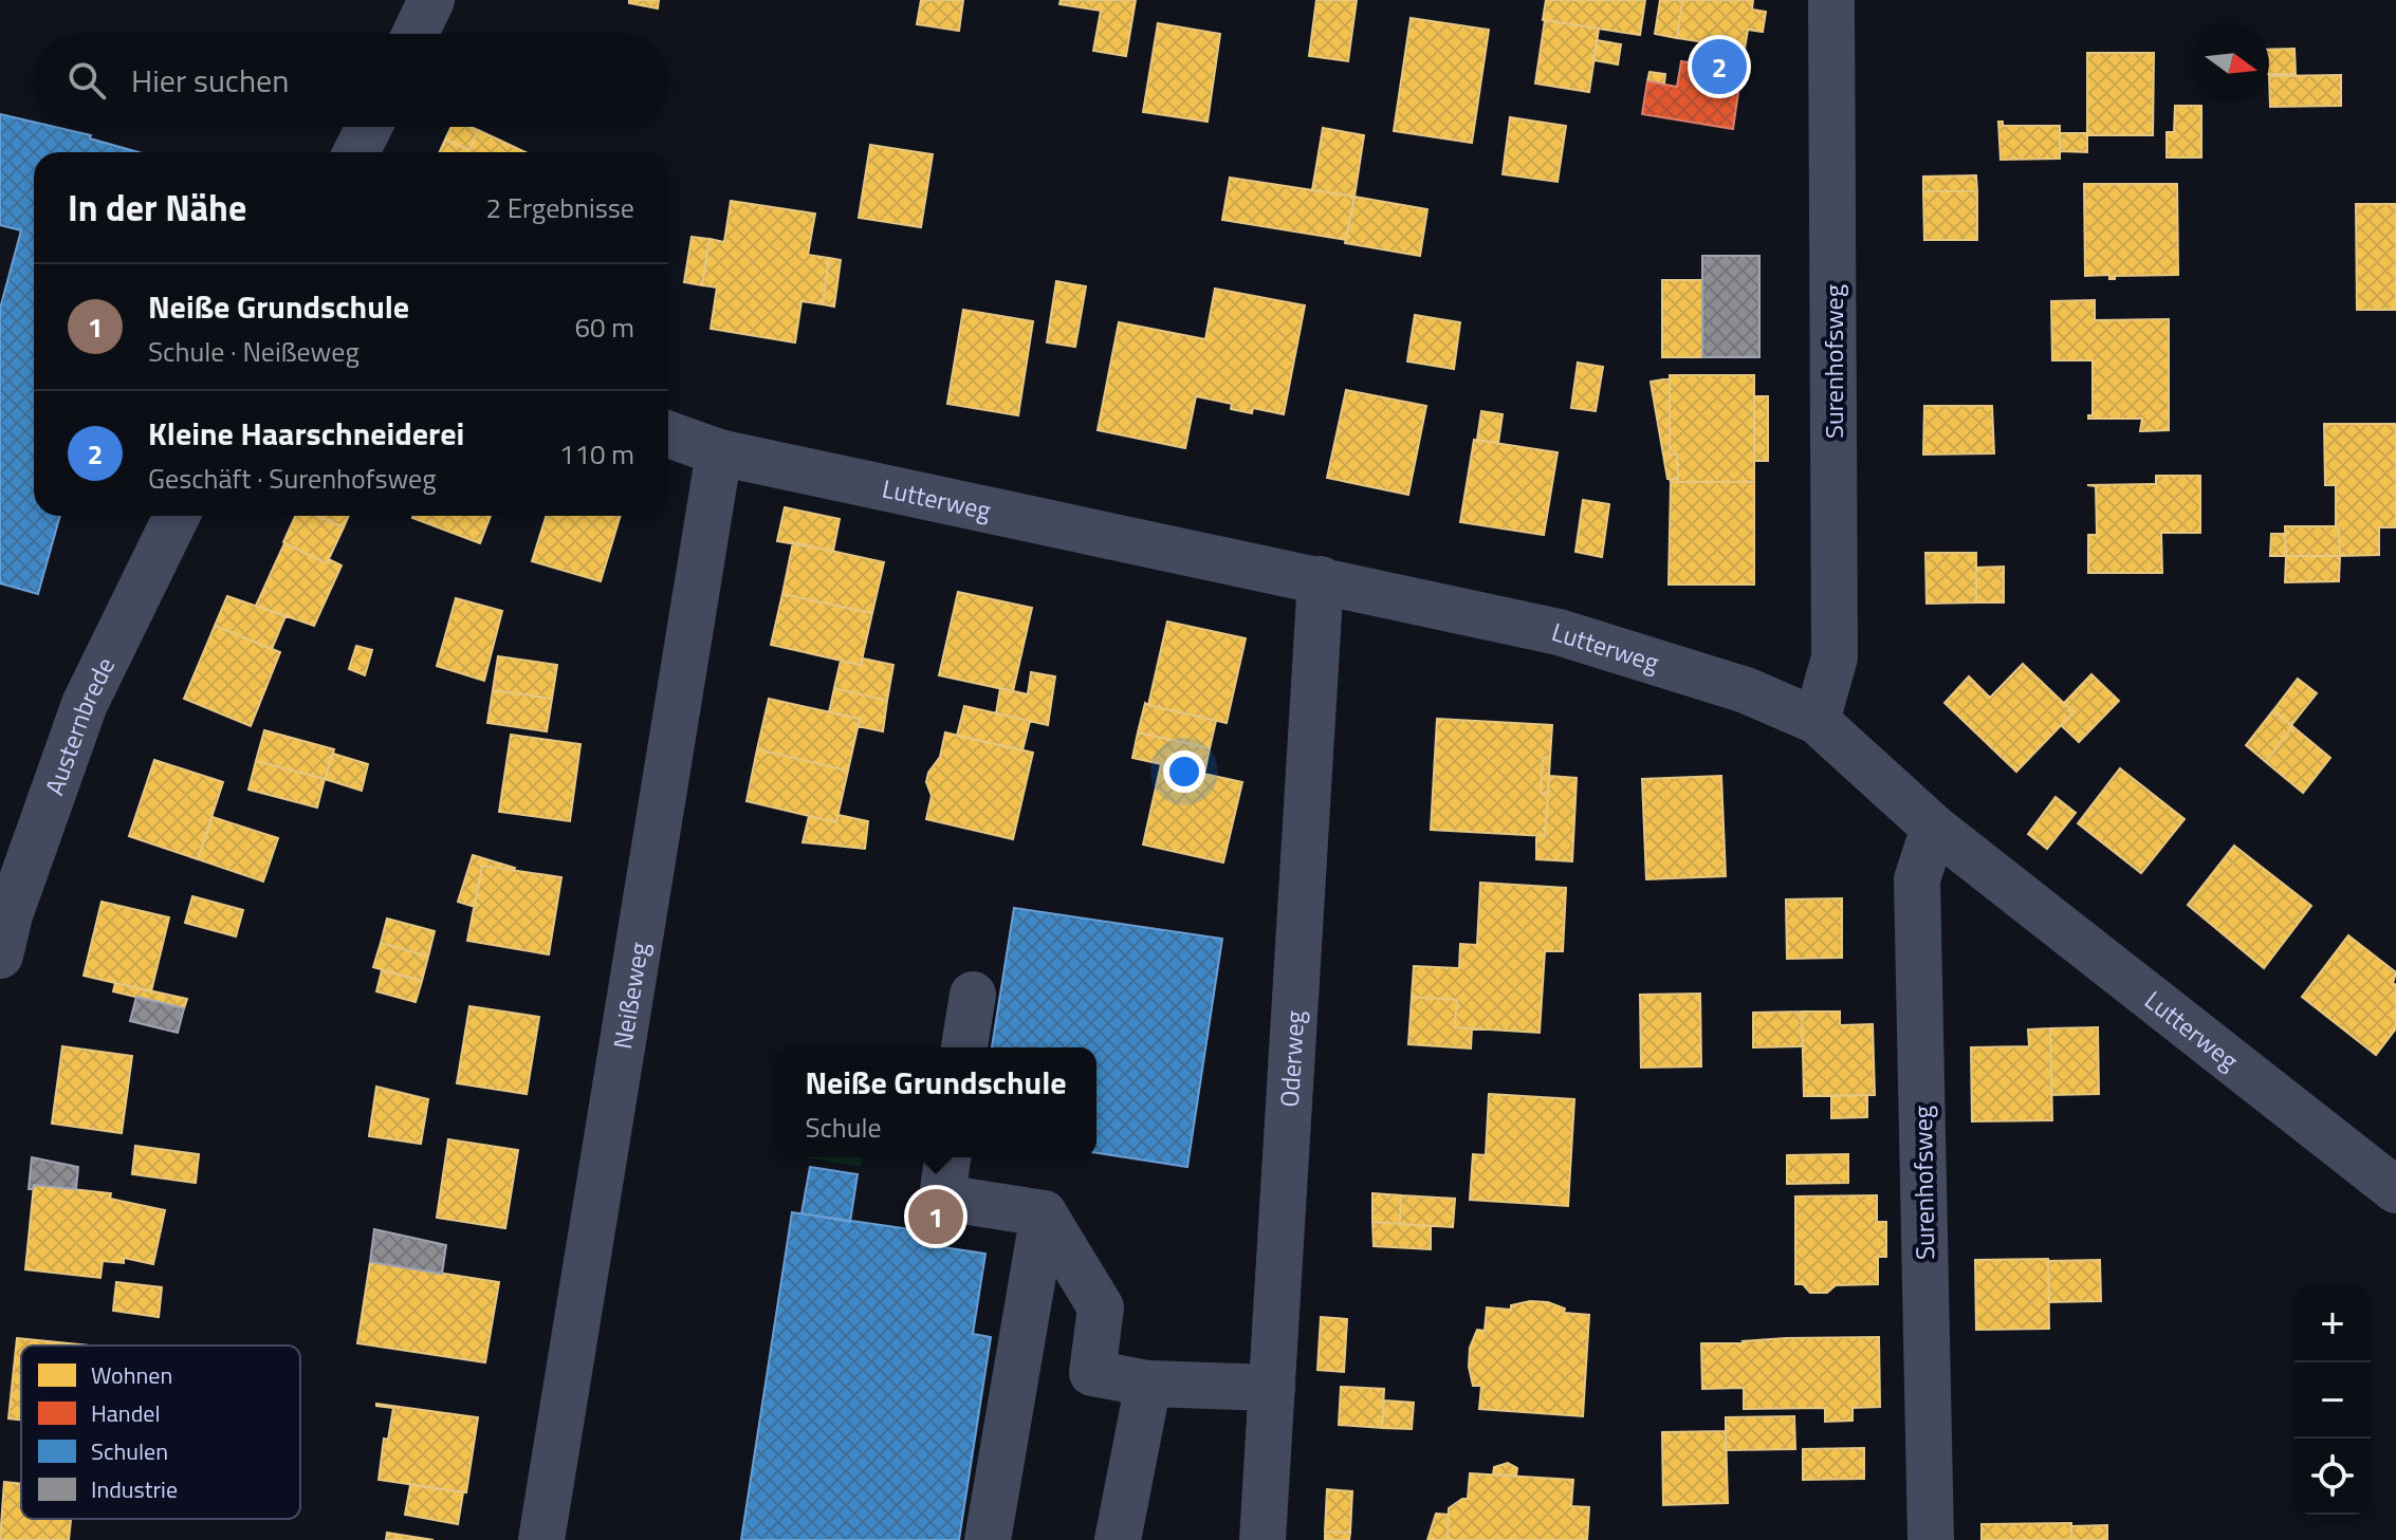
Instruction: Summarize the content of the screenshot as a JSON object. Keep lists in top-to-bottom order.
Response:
{
  "streets": {
    "street": [
      "Surenhofsweg",
      "Lutterweg",
      "Austernbrede",
      "Neißeweg",
      "Oderweg"
    ]
  },
  "crossings": [
    ["Surenhofsweg", "Lutterweg"],
    ["Lutterweg", "Neißeweg"],
    ["Lutterweg", "Oderweg"]
  ],
  "legend": [
    "Wohnen",
    "Handel",
    "Schulen",
    "Industrie"
  ],
  "north": "right",
  "page": {
    "search": "Hier suchen",
    "pins": ["2", "1"],
    "heading": ["In der Nähe", "2 Ergebnisse"],
    "list": [
      {
        "mark": "1",
        "name": "Neiße Grundschule",
        "note": "Schule · Neißeweg",
        "value": "60 m"
      },
      {
        "mark": "2",
        "name": "Kleine Haarschneiderei",
        "note": "Geschäft · Surenhofsweg",
        "value": "110 m"
      }
    ],
    "popup": ["Neiße Grundschule", "Schule"],
    "map_buttons": ["+", "−"]
  }
}
